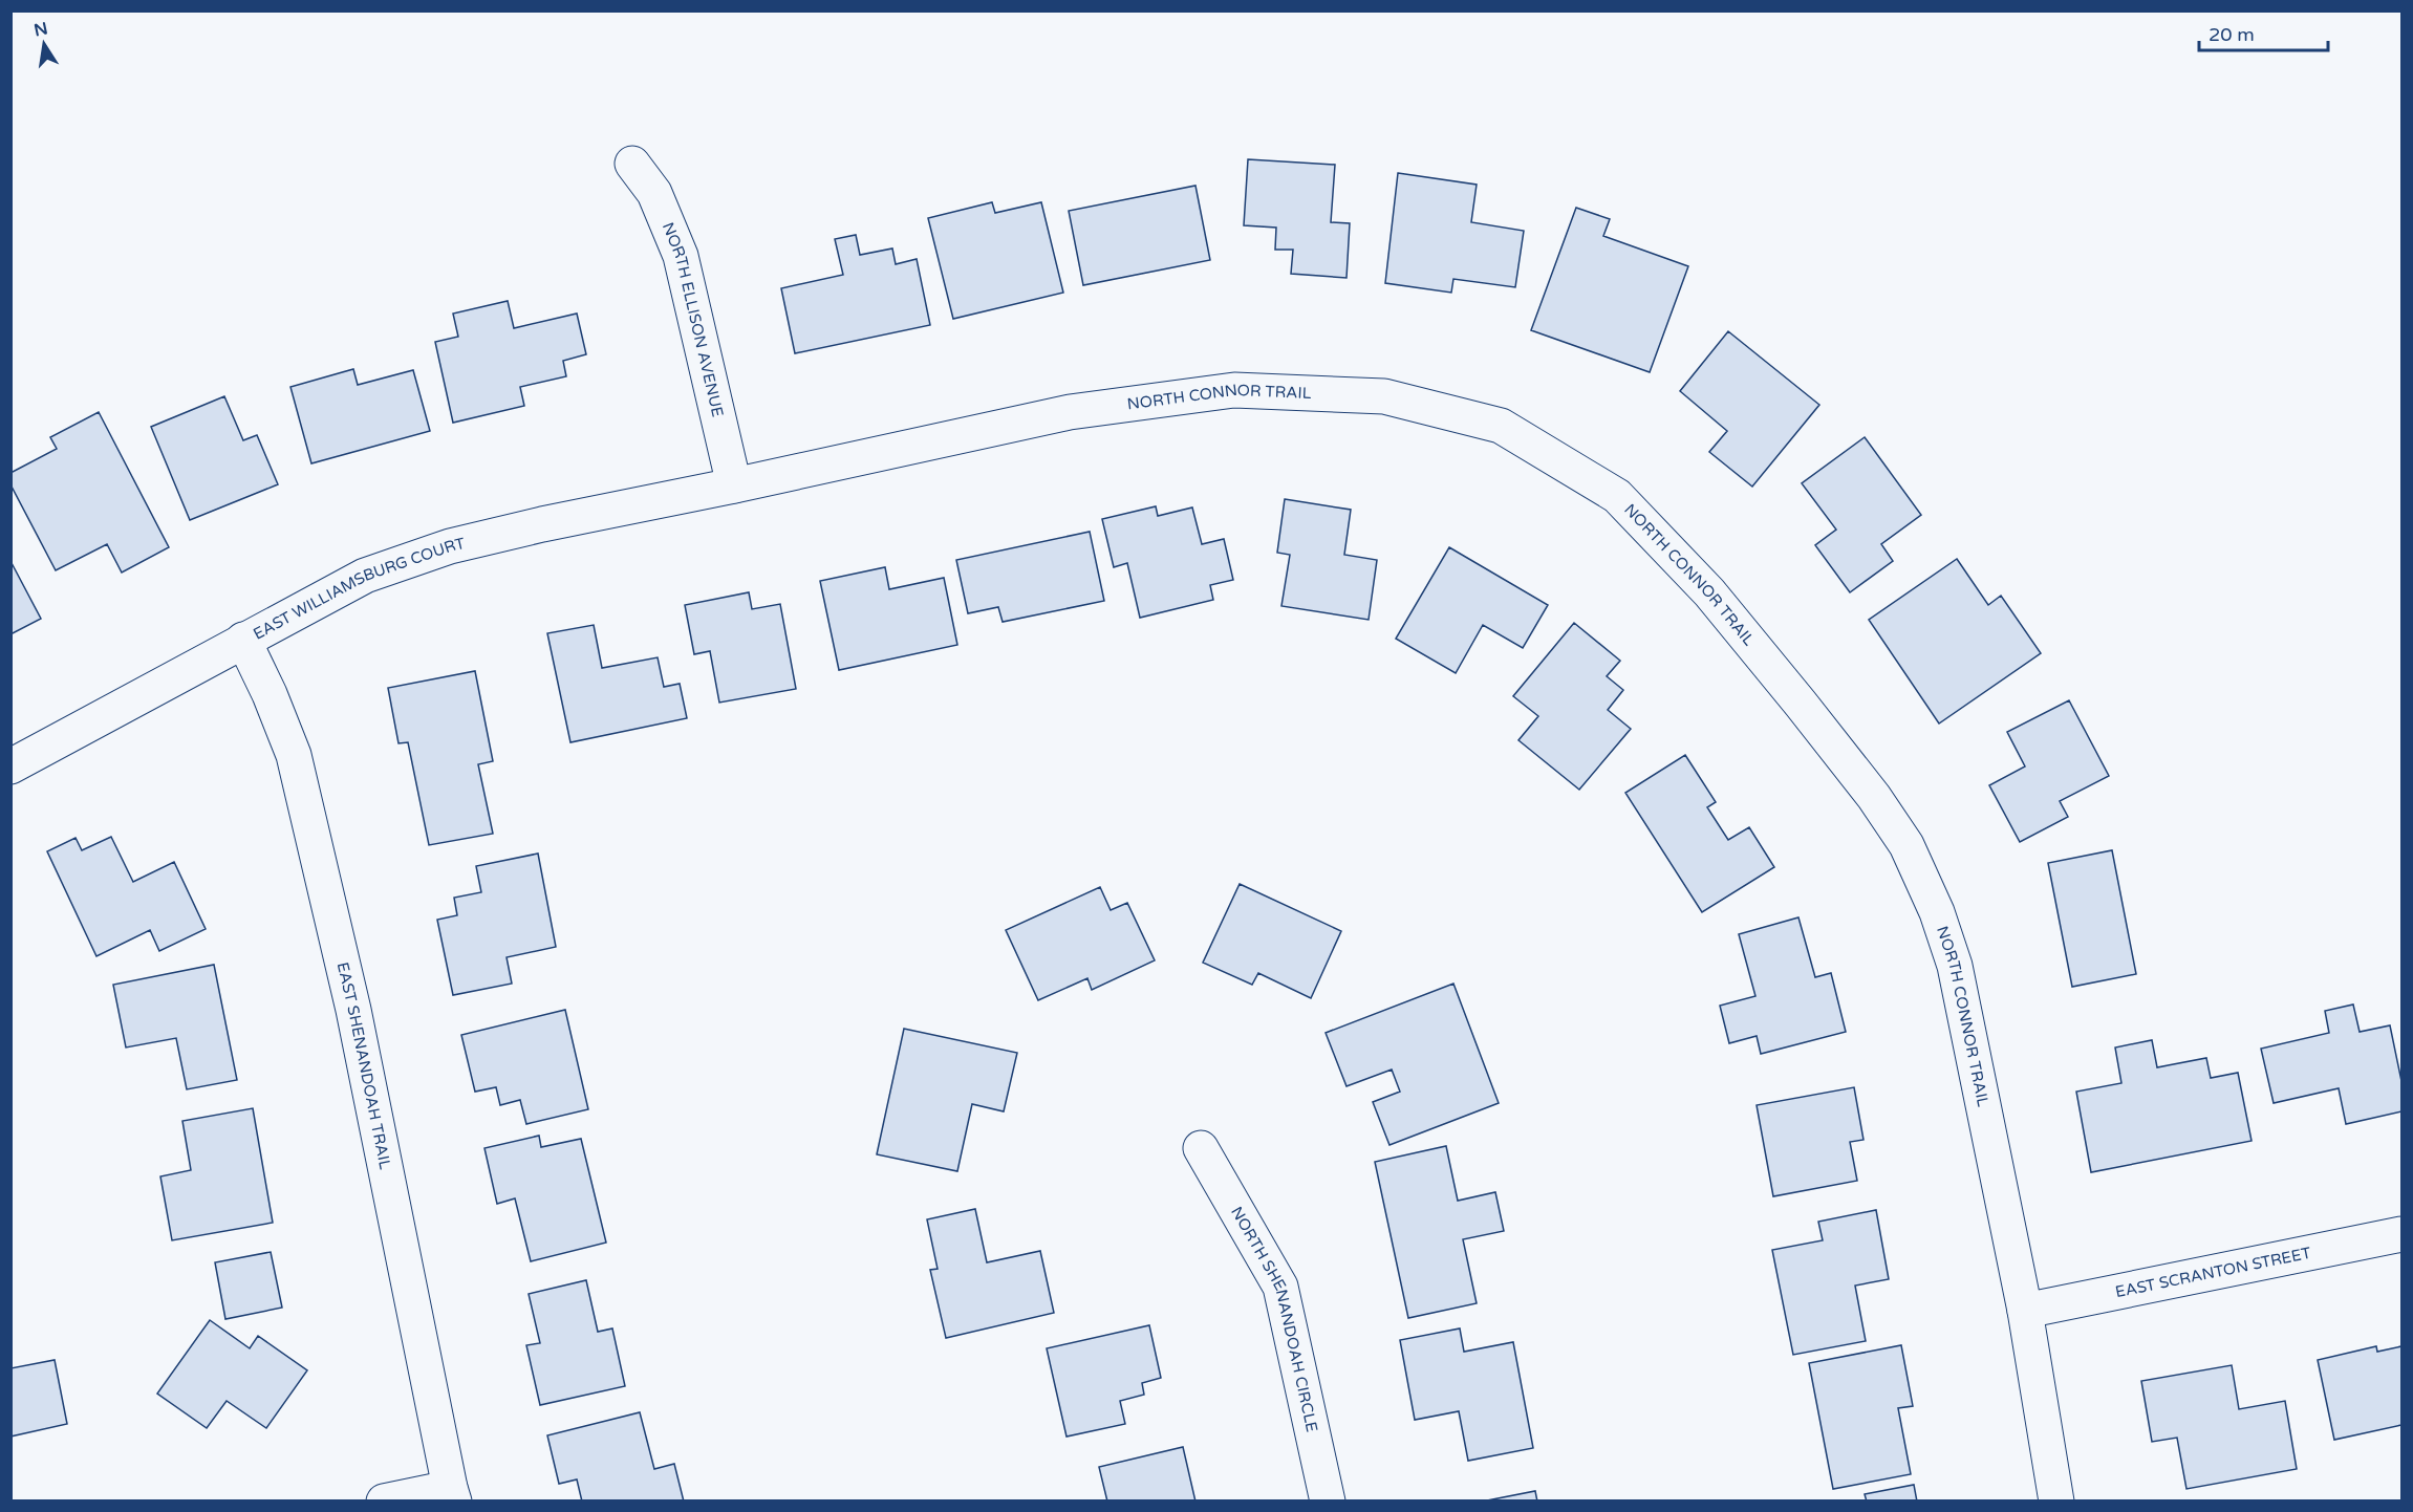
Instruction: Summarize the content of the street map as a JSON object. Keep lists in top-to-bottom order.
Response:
{
  "streets": {
    "street": [
      "NORTH ELLISON AVENUE",
      "NORTH CONNOR TRAIL",
      "EAST WILLIAMSBURG COURT",
      "EAST SHENANDOAH TRAIL",
      "EAST SCRANTON STREET",
      "NORTH SHENANDOAH CIRCLE"
    ]
  },
  "crossings": [
    ["NORTH ELLISON AVENUE", "NORTH CONNOR TRAIL"],
    ["NORTH ELLISON AVENUE", "EAST WILLIAMSBURG COURT"],
    ["NORTH CONNOR TRAIL", "EAST WILLIAMSBURG COURT"],
    ["NORTH CONNOR TRAIL", "EAST SCRANTON STREET"],
    ["EAST WILLIAMSBURG COURT", "EAST SHENANDOAH TRAIL"]
  ],
  "scale_bar": "20 m",
  "north": "top"
}
